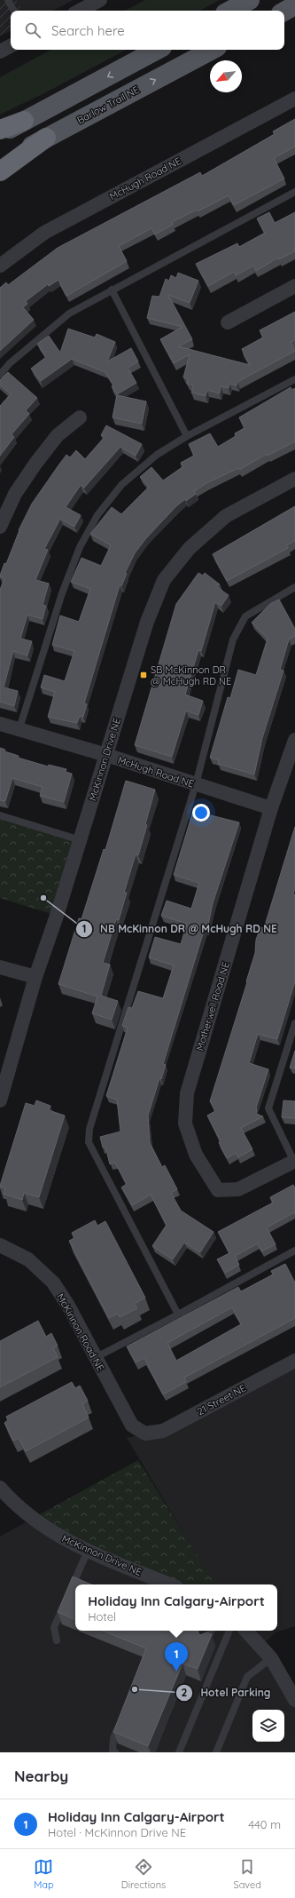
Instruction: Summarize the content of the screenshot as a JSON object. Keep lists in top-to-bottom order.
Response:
{
  "streets": {
    "main road": ["Barlow Trail NE"],
    "street": [
      "McHugh Road NE",
      "McKinnon Drive NE",
      "Motherwell Road NE",
      "McKinnon Road NE",
      "21 Street NE"
    ]
  },
  "crossings": [
    ["McHugh Road NE", "McKinnon Drive NE"],
    ["McHugh Road NE", "Motherwell Road NE"],
    ["McKinnon Road NE", "21 Street NE"]
  ],
  "places": {
    "transit": ["SB McKinnon DR @ McHugh RD NE"],
    "other": ["NB McKinnon DR @ McHugh RD NE", "Hotel Parking"]
  },
  "north": "bottom left",
  "page": {
    "search": "Search here",
    "popup": ["Holiday Inn Calgary-Airport", "Hotel"],
    "pins": "1",
    "heading": "Nearby",
    "list": [
      {
        "mark": "1",
        "name": "Holiday Inn Calgary-Airport",
        "note": "Hotel · McKinnon Drive NE",
        "value": "440 m"
      }
    ],
    "nav": ["Map", "Directions", "Saved"]
  }
}
